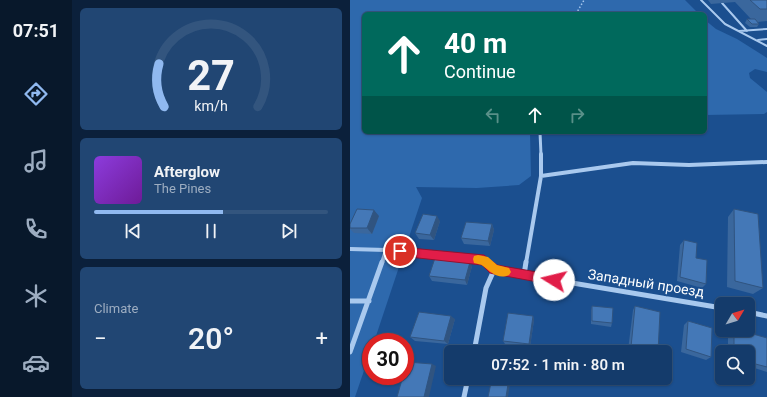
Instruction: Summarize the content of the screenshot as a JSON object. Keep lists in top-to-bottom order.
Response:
{
  "streets": {
    "street": ["Западный проезд"]
  },
  "north": "top right",
  "page": {
    "tabs": "07:51",
    "turn": ["40 m", "Continue"],
    "song": ["Afterglow", "The Pines"],
    "tile": "Climate",
    "heat": ["−", "20°", "+"],
    "limit": "30",
    "trip": "07:52 · 1 min · 80 m",
    "gauge": ["27", "km/h"]
  }
}
